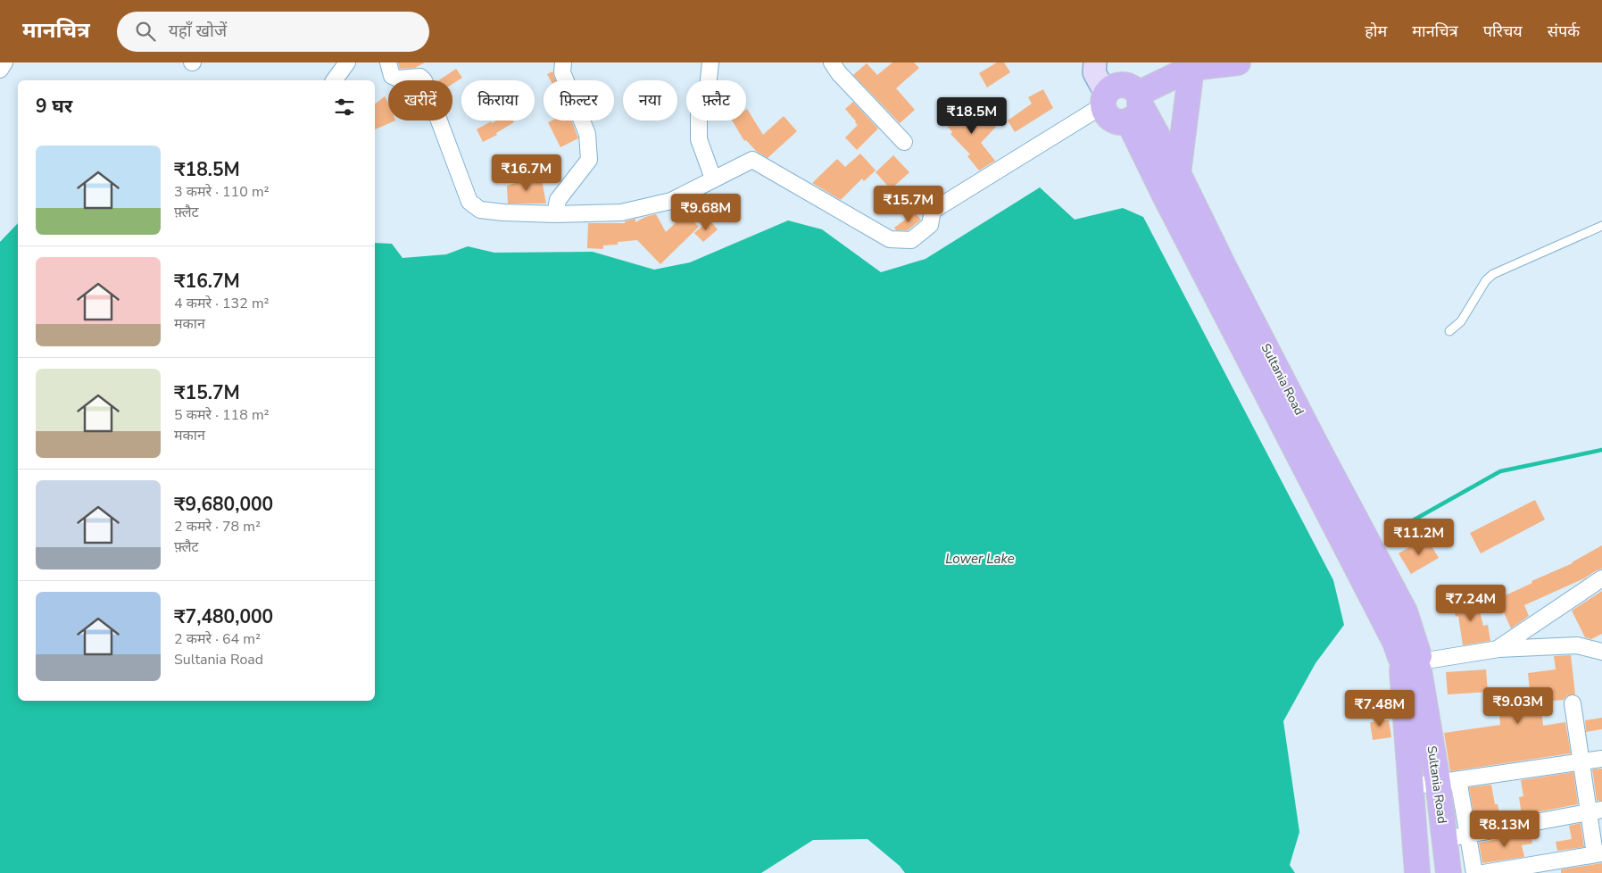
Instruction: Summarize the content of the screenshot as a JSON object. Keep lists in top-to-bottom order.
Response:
{
  "streets": {
    "main road": ["Sultania Road"]
  },
  "water": ["Lower Lake"],
  "page": {
    "header": "मानचित्र",
    "search": "यहाँ खोजें",
    "nav": [
      "होम",
      "मानचित्र",
      "परिचय",
      "संपर्क"
    ],
    "chip": [
      "खरीदें",
      "किराया",
      "फ़िल्टर",
      "नया",
      "फ़्लैट"
    ],
    "heading": "9 घर",
    "price": [
      "₹18.5M",
      "₹16.7M",
      "₹15.7M",
      "₹9.68M",
      "₹11.2M",
      "₹7.24M",
      "₹9.03M",
      "₹7.48M",
      "₹8.13M"
    ],
    "list": [
      {
        "name": "₹18.5M",
        "note": "3 कमरे · 110 m² · फ़्लैट"
      },
      {
        "name": "₹16.7M",
        "note": "4 कमरे · 132 m² · मकान"
      },
      {
        "name": "₹15.7M",
        "note": "5 कमरे · 118 m² · मकान"
      },
      {
        "name": "₹9,680,000",
        "note": "2 कमरे · 78 m² · फ़्लैट"
      },
      {
        "name": "₹7,480,000",
        "note": "2 कमरे · 64 m² · Sultania Road"
      }
    ]
  }
}
